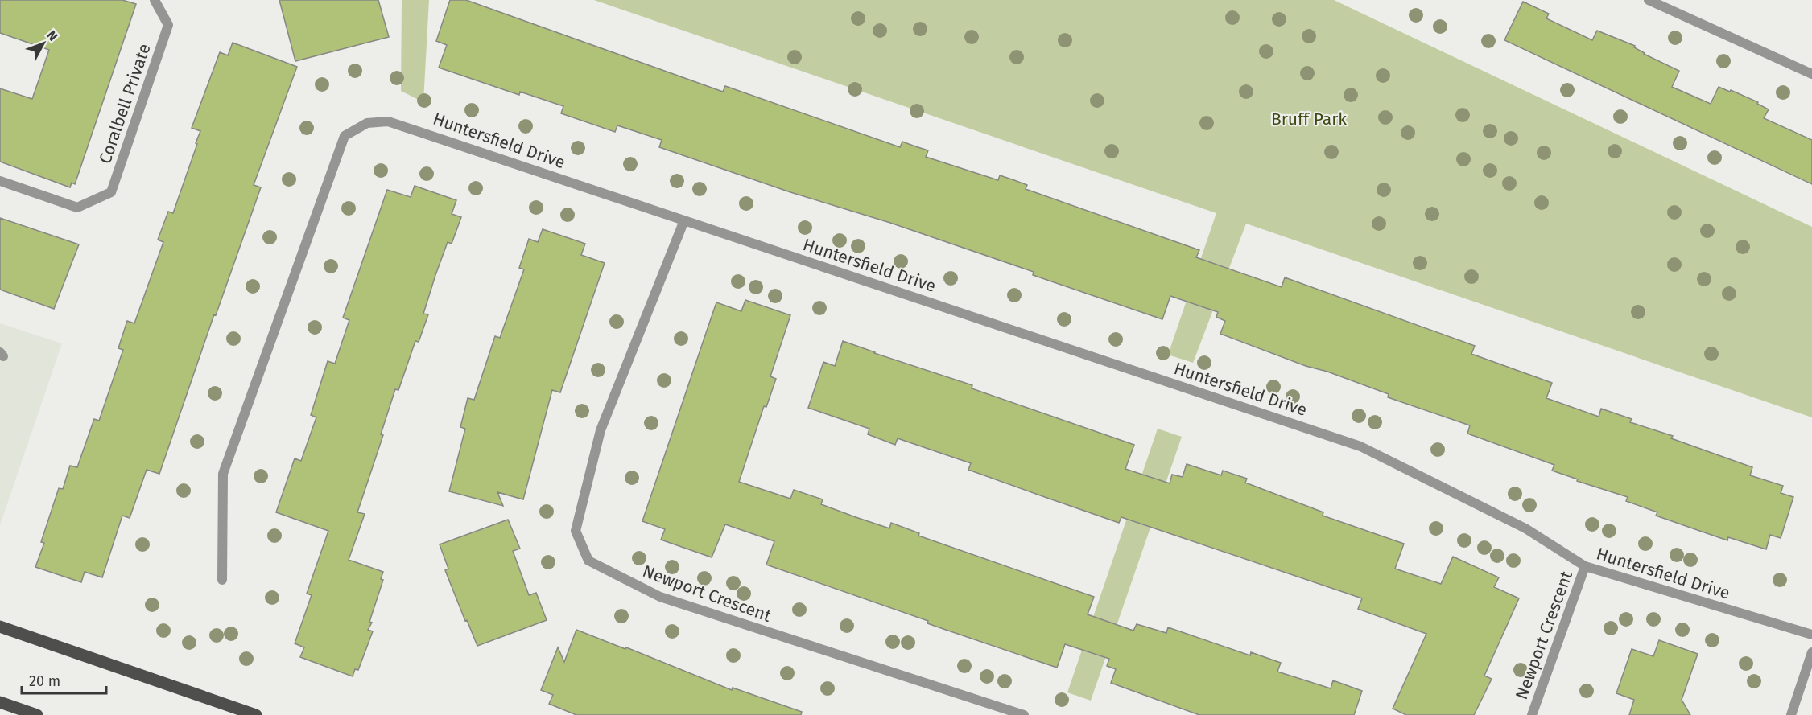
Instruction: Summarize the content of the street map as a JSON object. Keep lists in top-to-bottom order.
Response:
{
  "streets": {
    "street": ["Coralbell Private", "Huntersfield Drive", "Newport Crescent"]
  },
  "crossings": [
    ["Huntersfield Drive", "Newport Crescent"]
  ],
  "parks": ["Bruff Park"],
  "scale_bar": "20 m",
  "north": "top right"
}
